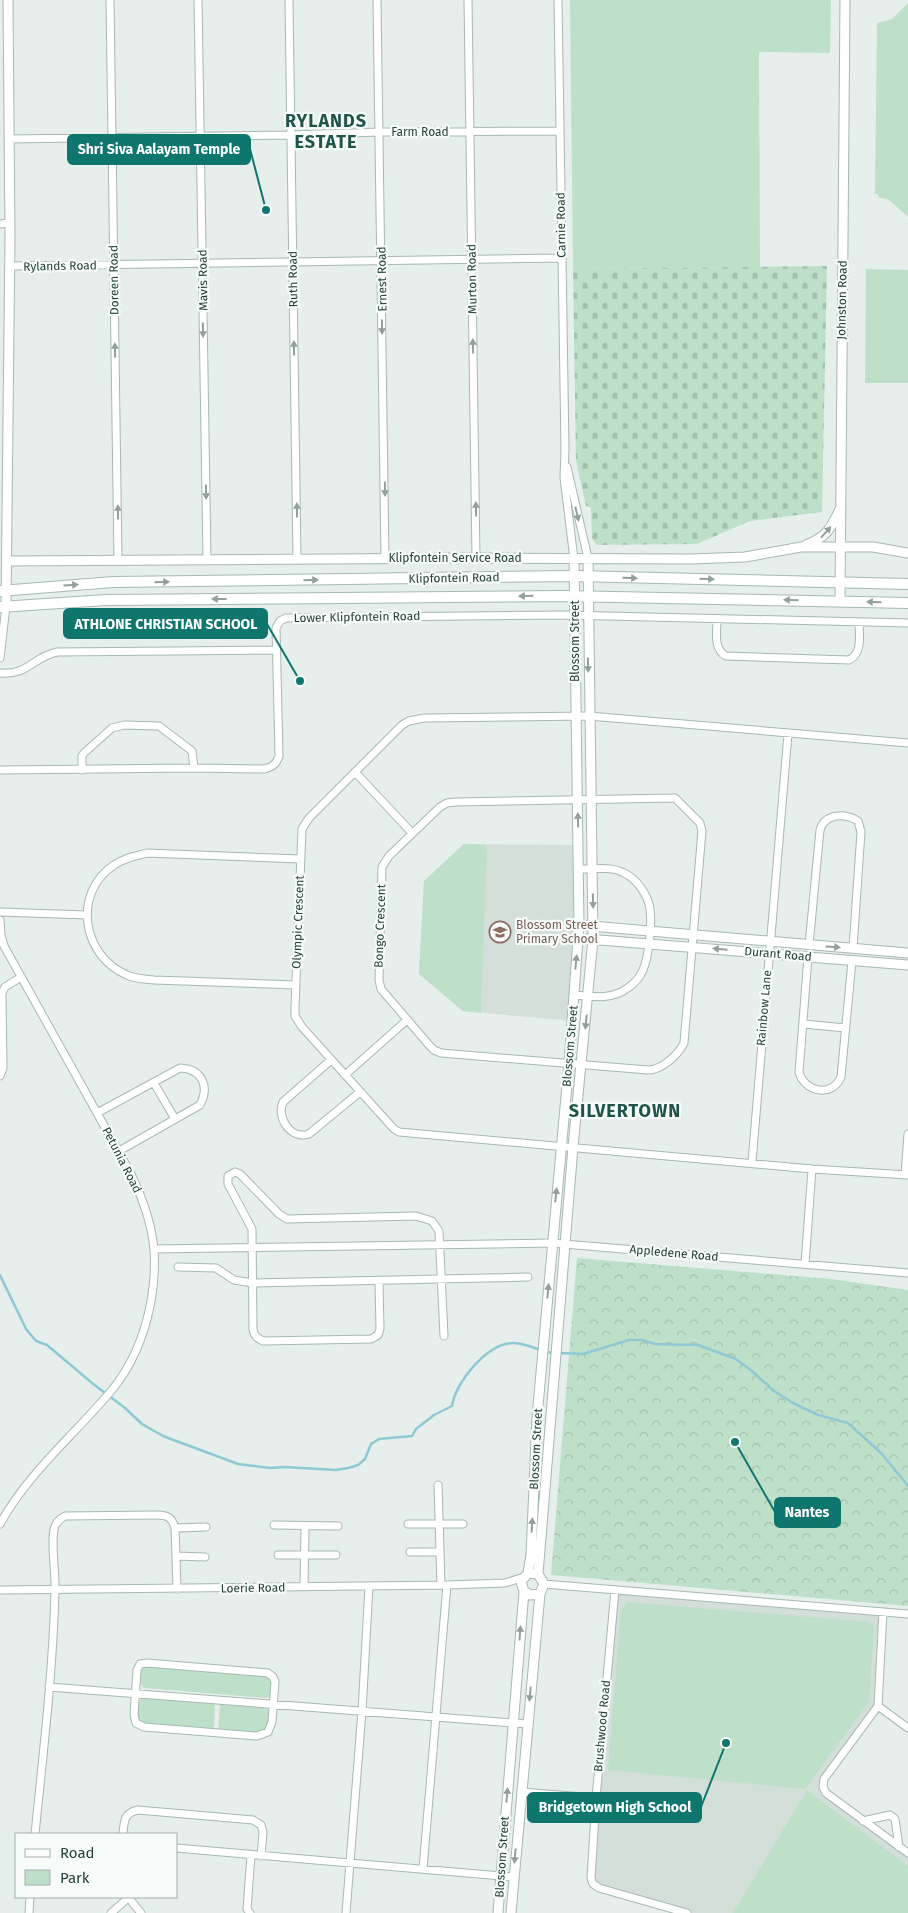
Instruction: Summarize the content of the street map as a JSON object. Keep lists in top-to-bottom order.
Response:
{
  "streets": {
    "main road": ["Klipfontein Road"],
    "street": [
      "Farm Road",
      "Carnie Road",
      "Rylands Road",
      "Ruth Road",
      "Ernest Road",
      "Murton Road",
      "Doreen Road",
      "Mavis Road",
      "Johnston Road",
      "Klipfontein Service Road",
      "Lower Klipfontein Road",
      "Blossom Street",
      "Olympic Crescent",
      "Bongo Crescent",
      "Durant Road",
      "Rainbow Lane",
      "Petunia Road",
      "Appledene Road",
      "Loerie Road",
      "Brushwood Road"
    ]
  },
  "crossings": [
    ["Farm Road", "Carnie Road"],
    ["Farm Road", "Ruth Road"],
    ["Farm Road", "Ernest Road"],
    ["Farm Road", "Murton Road"],
    ["Farm Road", "Doreen Road"],
    ["Farm Road", "Mavis Road"],
    ["Carnie Road", "Rylands Road"],
    ["Carnie Road", "Klipfontein Service Road"],
    ["Carnie Road", "Klipfontein Road"],
    ["Carnie Road", "Blossom Street"],
    ["Rylands Road", "Ruth Road"],
    ["Rylands Road", "Ernest Road"],
    ["Rylands Road", "Murton Road"],
    ["Rylands Road", "Doreen Road"],
    ["Rylands Road", "Mavis Road"],
    ["Ruth Road", "Klipfontein Service Road"],
    ["Ernest Road", "Klipfontein Service Road"],
    ["Murton Road", "Klipfontein Service Road"],
    ["Doreen Road", "Klipfontein Service Road"],
    ["Mavis Road", "Klipfontein Service Road"],
    ["Johnston Road", "Klipfontein Service Road"],
    ["Johnston Road", "Klipfontein Road"],
    ["Klipfontein Road", "Blossom Street"],
    ["Lower Klipfontein Road", "Blossom Street"],
    ["Blossom Street", "Olympic Crescent"],
    ["Blossom Street", "Bongo Crescent"],
    ["Blossom Street", "Durant Road"],
    ["Blossom Street", "Appledene Road"],
    ["Blossom Street", "Loerie Road"],
    ["Olympic Crescent", "Rainbow Lane"],
    ["Bongo Crescent", "Durant Road"],
    ["Durant Road", "Rainbow Lane"],
    ["Petunia Road", "Appledene Road"]
  ],
  "one_way": [
    "Ruth Road",
    "Ernest Road",
    "Murton Road",
    "Doreen Road",
    "Mavis Road"
  ],
  "districts": ["RYLANDS ESTATE", "SILVERTOWN"],
  "places": {
    "other": [
      "Shri Siva Aalayam Temple",
      "ATHLONE CHRISTIAN SCHOOL",
      "Nantes",
      "Bridgetown High School"
    ],
    "school or university": ["Blossom Street Primary School"]
  },
  "legend": ["Road", "Park"]
}
